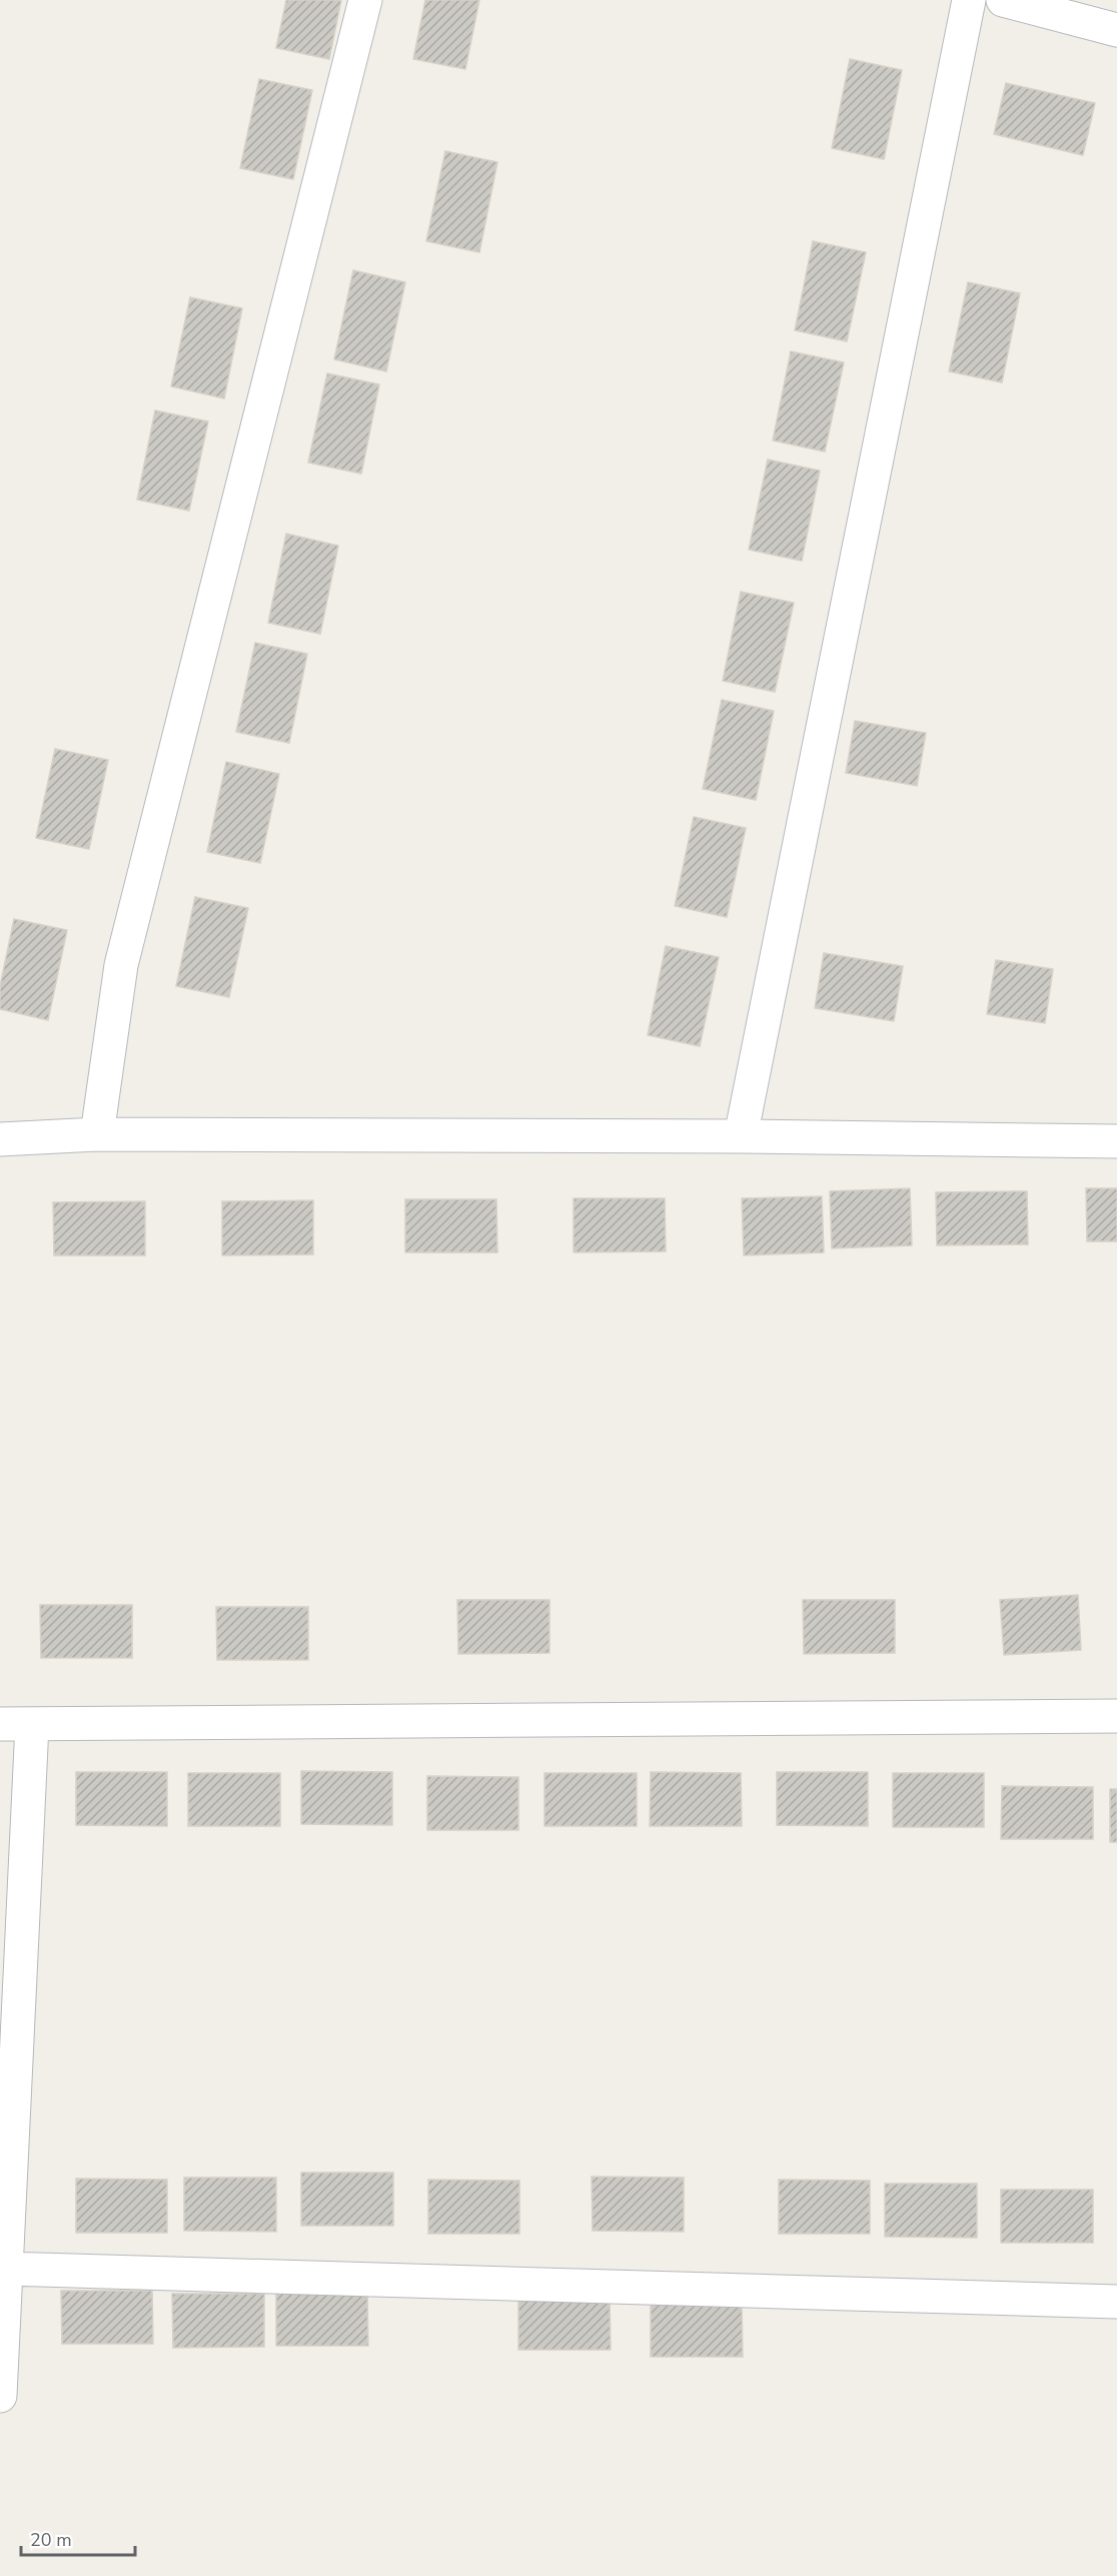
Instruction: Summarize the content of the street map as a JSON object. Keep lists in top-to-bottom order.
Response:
{
  "scale_bar": "20 m"
}
